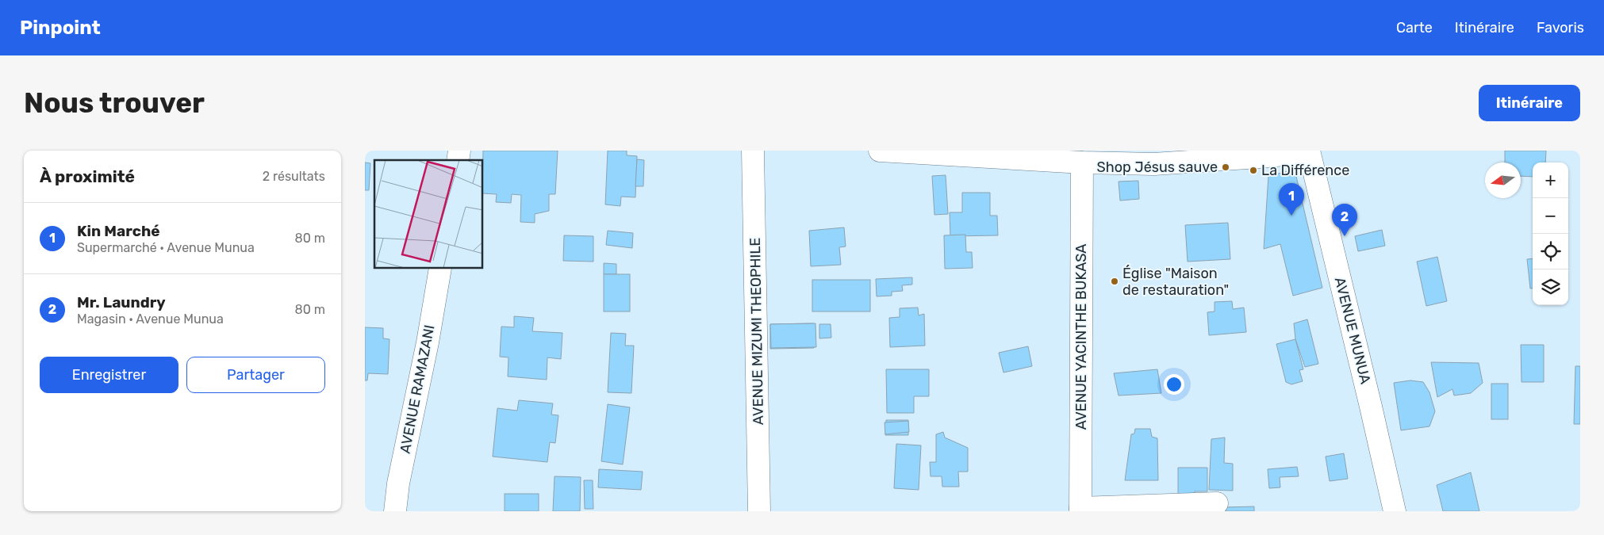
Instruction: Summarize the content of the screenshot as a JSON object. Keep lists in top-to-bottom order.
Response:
{
  "streets": {
    "street": [
      "AVENUE MUNUA",
      "AVENUE MIZUMI THEOPHILE",
      "AVENUE YACINTHE BUKASA",
      "AVENUE RAMAZANI"
    ]
  },
  "places": ["Shop Jésus sauve", "La Différence", "Église \"Maison de restauration\""],
  "north": "left",
  "page": {
    "header": "Pinpoint",
    "nav": ["Carte", "Itinéraire", "Favoris"],
    "buttons": [
      "Itinéraire",
      ["Enregistrer", "Partager"]
    ],
    "title": "Nous trouver",
    "heading": ["À proximité", "2 résultats"],
    "map_buttons": ["+", "−"],
    "pins": ["1", "2"],
    "list": [
      {
        "mark": "1",
        "name": "Kin Marché",
        "note": "Supermarché · Avenue Munua",
        "value": "80 m"
      },
      {
        "mark": "2",
        "name": "Mr. Laundry",
        "note": "Magasin · Avenue Munua",
        "value": "80 m"
      }
    ]
  }
}
